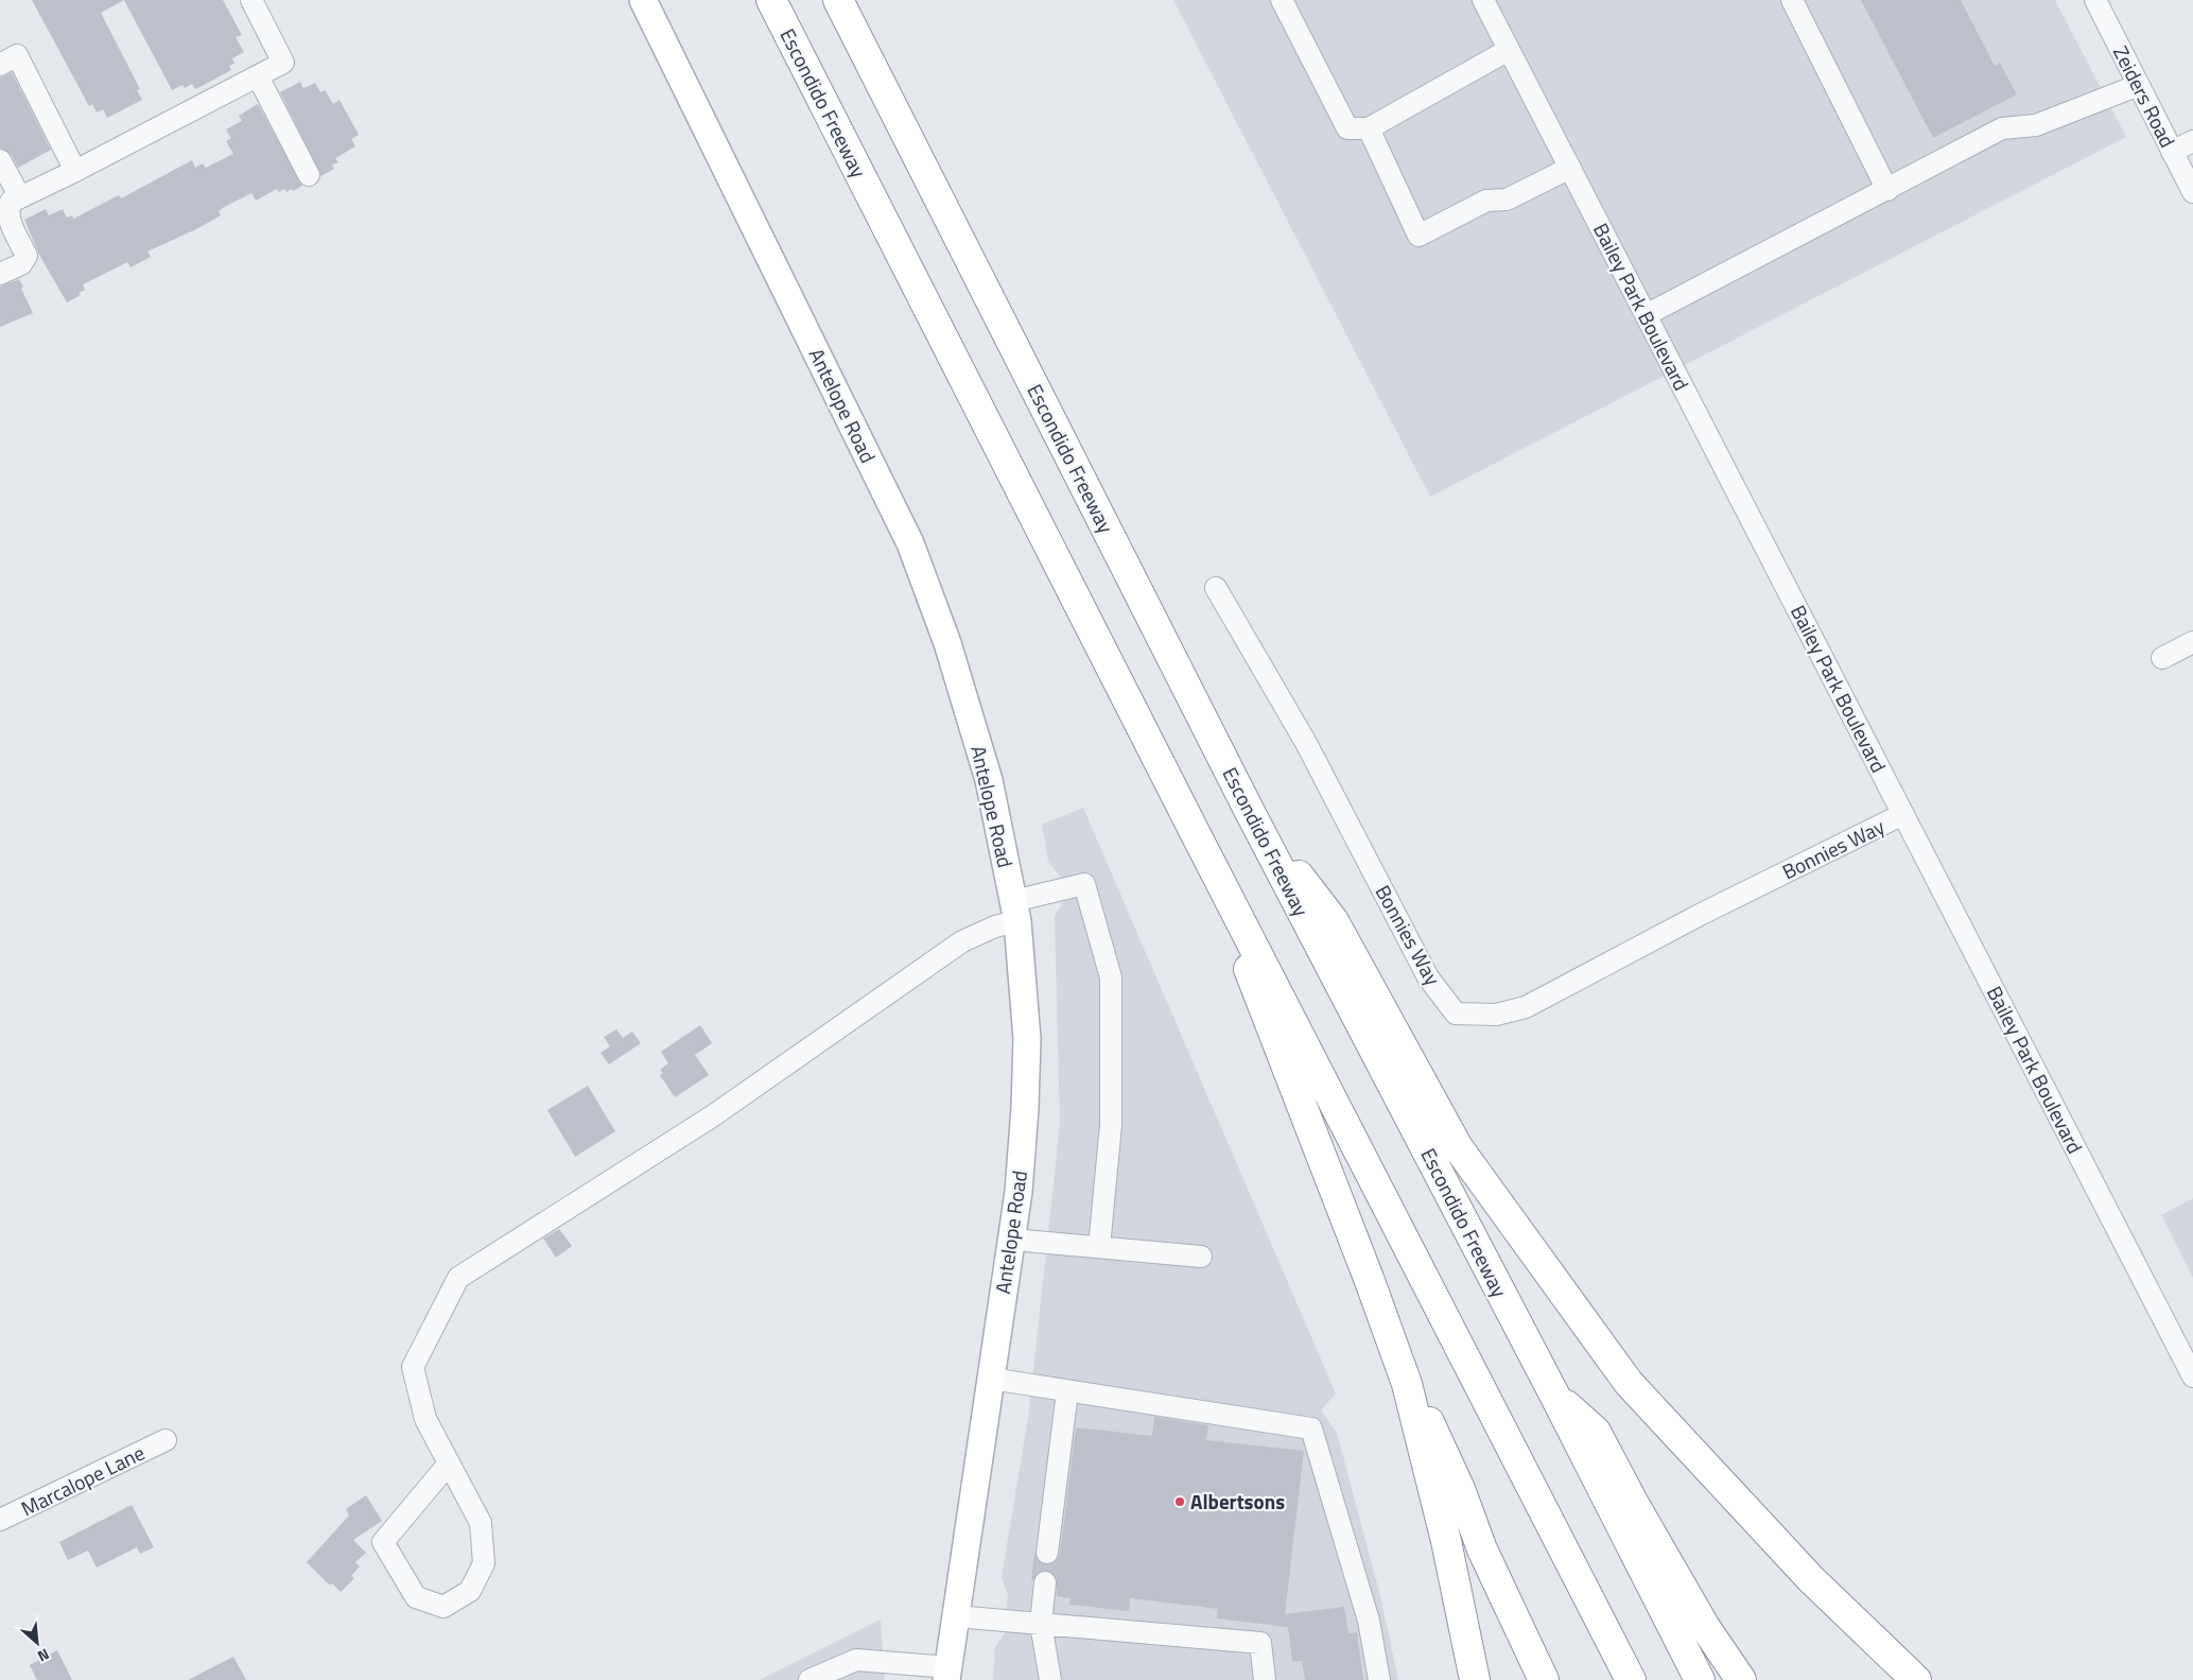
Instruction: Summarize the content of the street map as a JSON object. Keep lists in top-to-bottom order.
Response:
{
  "streets": {
    "highway": ["Escondido Freeway"],
    "main road": ["Antelope Road"],
    "street": [
      "Zeiders Road",
      "Bailey Park Boulevard",
      "Bonnies Way",
      "Marcalope Lane"
    ]
  },
  "crossings": [
    ["Bailey Park Boulevard", "Bonnies Way"]
  ],
  "places": ["Albertsons"],
  "north": "bottom right"
}
